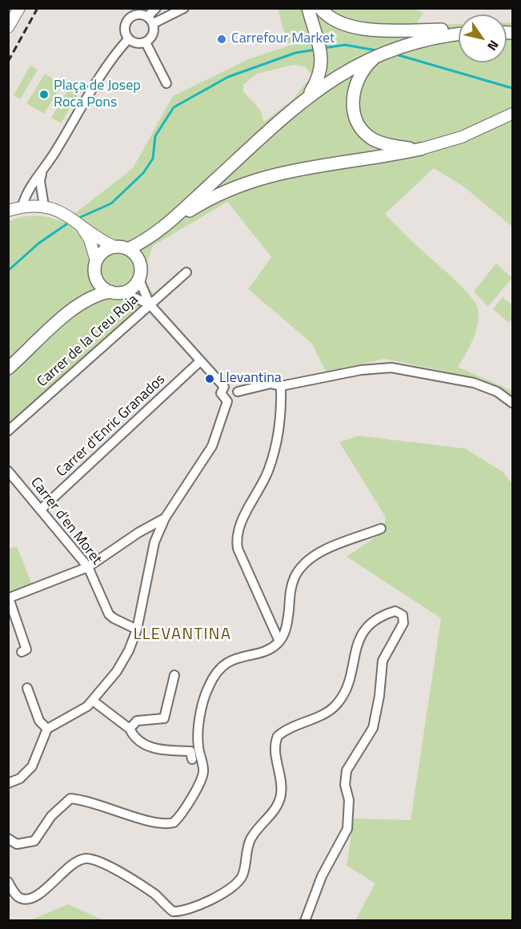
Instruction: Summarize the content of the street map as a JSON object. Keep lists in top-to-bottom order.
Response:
{
  "streets": {
    "street": ["Carrer de la Creu Roja", "Carrer d'Enric Granados", "Carrer d'en Moret"]
  },
  "crossings": [
    ["Carrer d'Enric Granados", "Carrer d'en Moret"]
  ],
  "districts": ["LLEVANTINA"],
  "places": ["Carrefour Market", "Plaça de Josep Roca Pons", "Llevantina"],
  "north": "bottom right"
}
